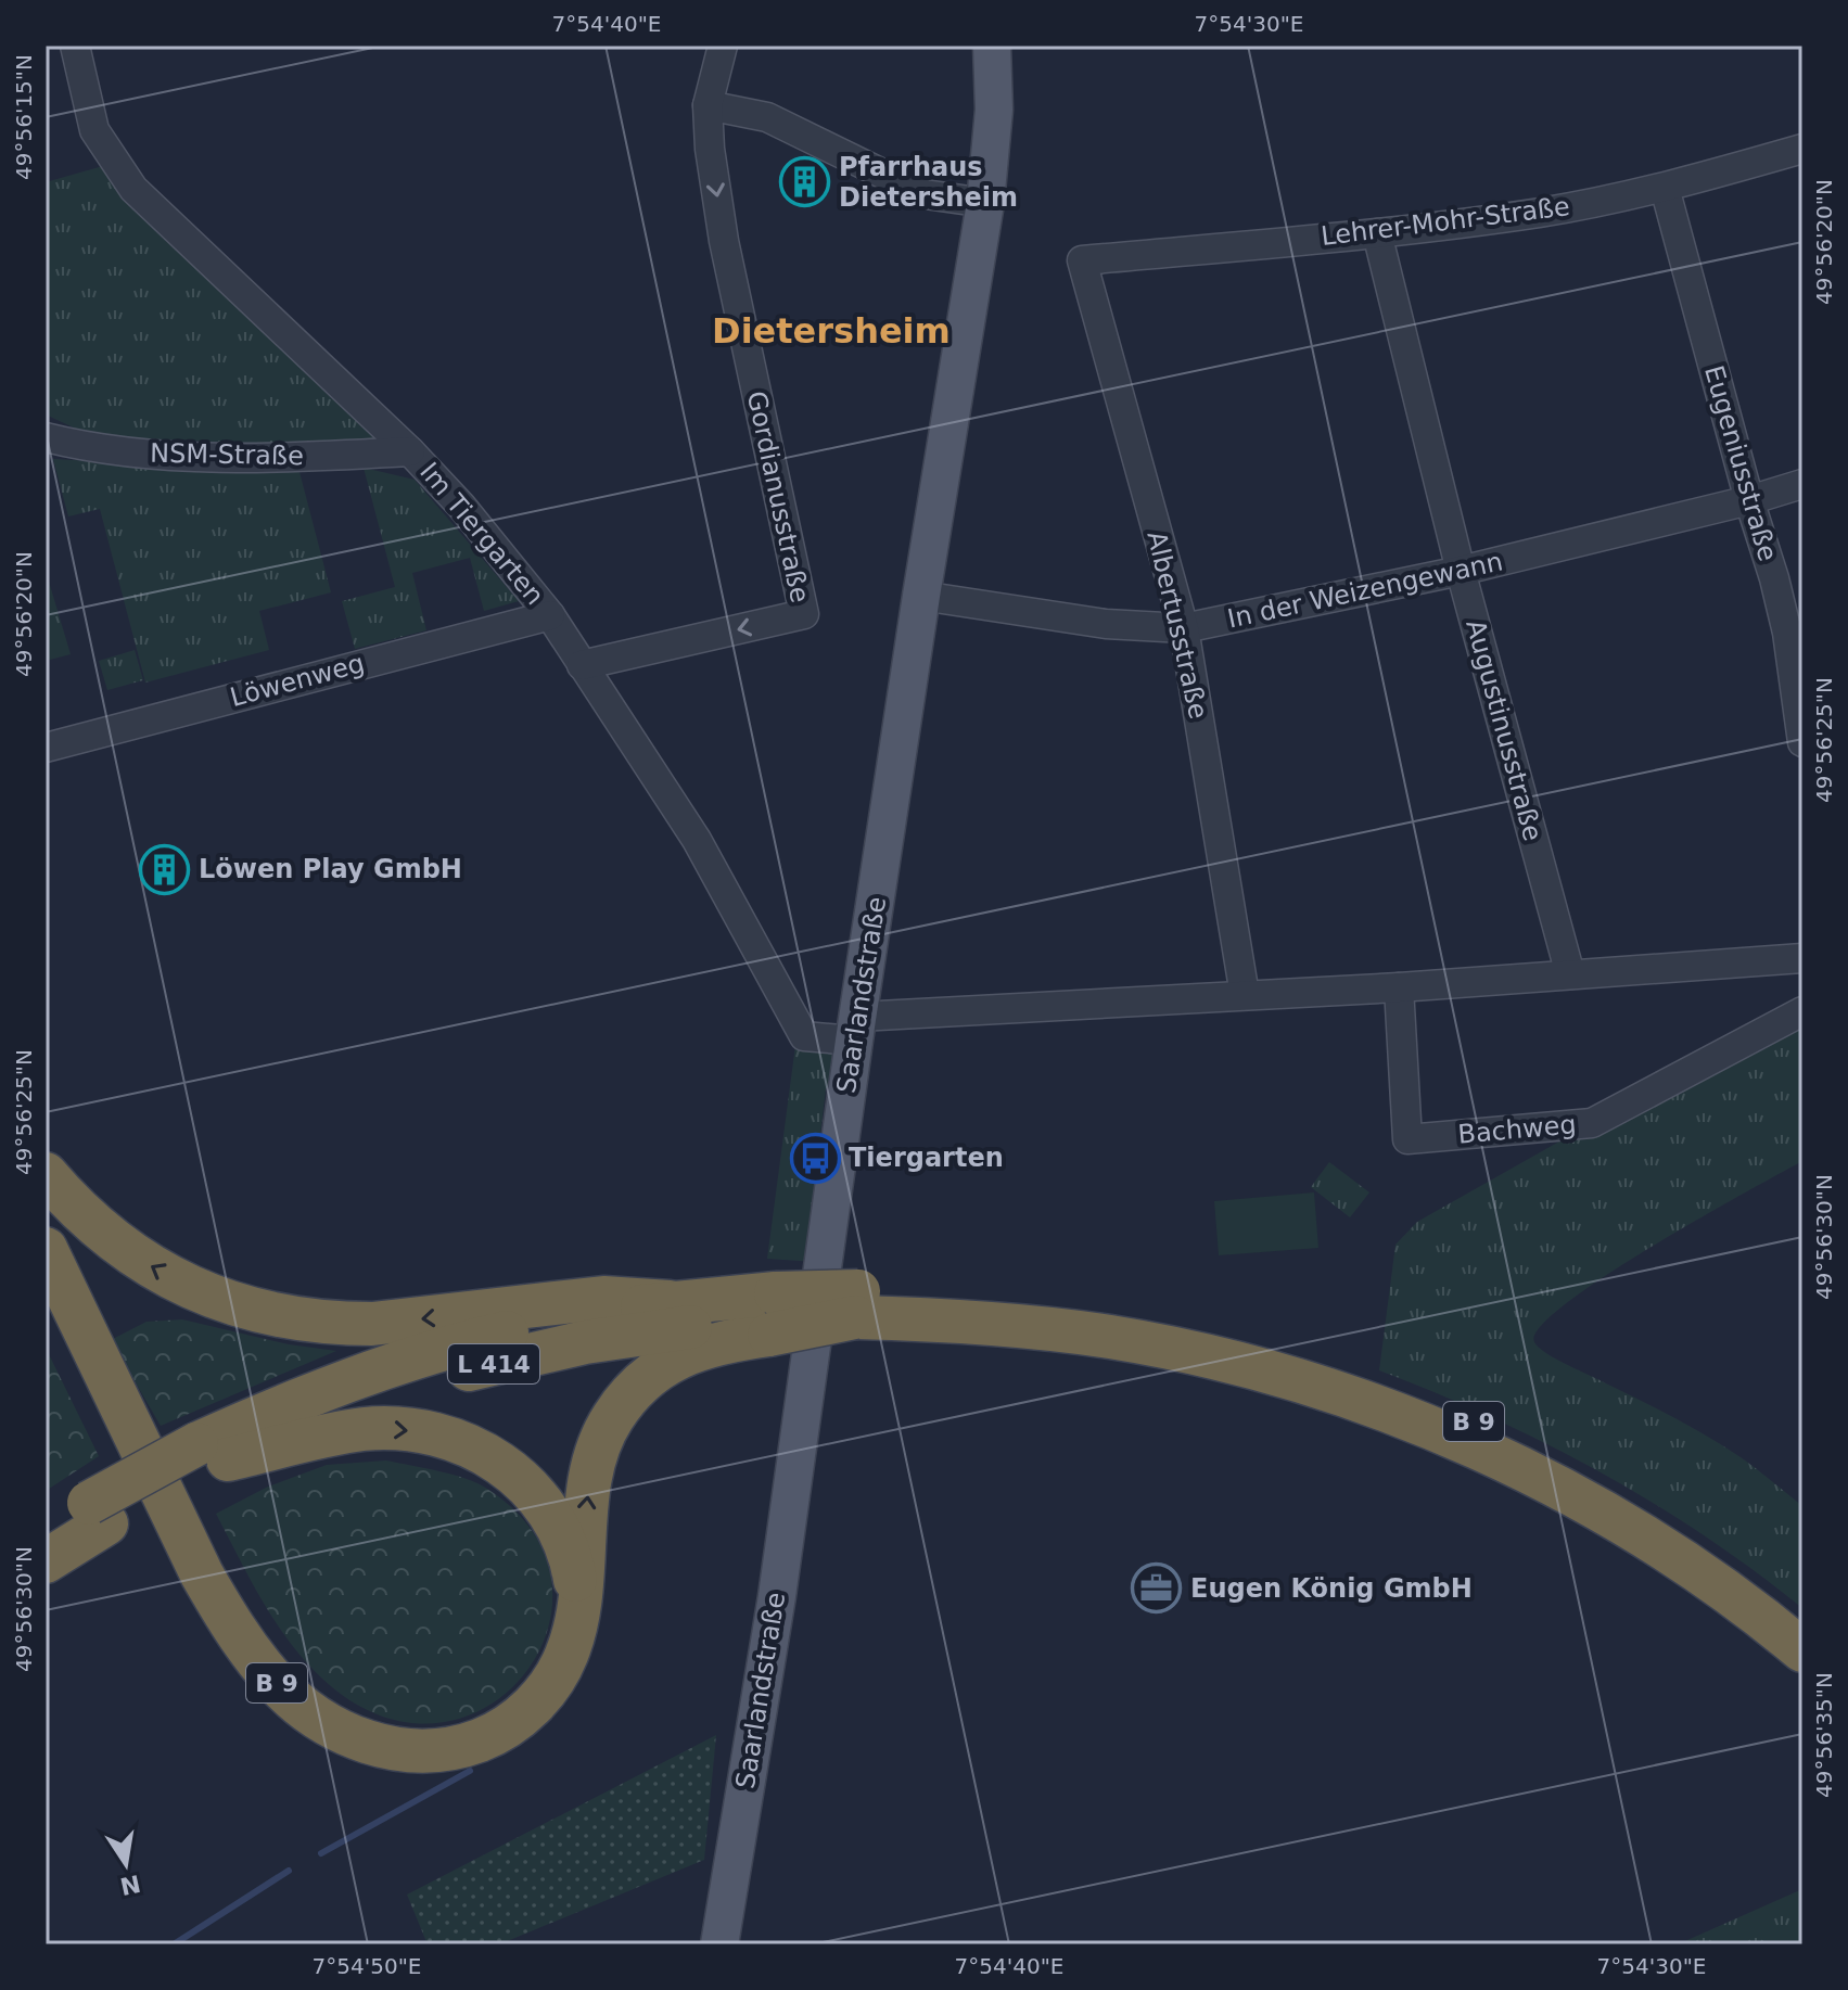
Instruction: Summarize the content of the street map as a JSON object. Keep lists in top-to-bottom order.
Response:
{
  "streets": {
    "highway": ["L 414", "B 9"],
    "main road": ["Saarlandstraße"],
    "street": [
      "Lehrer-Mohr-Straße",
      "NSM-Straße",
      "Eugeniusstraße",
      "Gordianusstraße",
      "Im Tiergarten",
      "In der Weizengewann",
      "Albertusstraße",
      "Löwenweg",
      "Augustinusstraße",
      "Bachweg"
    ]
  },
  "crossings": [
    ["Lehrer-Mohr-Straße", "Eugeniusstraße"],
    ["Lehrer-Mohr-Straße", "Albertusstraße"],
    ["Lehrer-Mohr-Straße", "Augustinusstraße"],
    ["NSM-Straße", "Im Tiergarten"],
    ["Eugeniusstraße", "In der Weizengewann"],
    ["Gordianusstraße", "Im Tiergarten"],
    ["Im Tiergarten", "Löwenweg"],
    ["Im Tiergarten", "Saarlandstraße"],
    ["In der Weizengewann", "Albertusstraße"],
    ["In der Weizengewann", "Augustinusstraße"],
    ["In der Weizengewann", "Saarlandstraße"],
    ["L 414", "B 9"]
  ],
  "districts": ["Dietersheim"],
  "places": {
    "building": ["Pfarrhaus Dietersheim", "Löwen Play GmbH"],
    "bus stop": ["Tiergarten"],
    "office": ["Eugen König GmbH"]
  },
  "north": "bottom",
  "coordinates": [
    "7°54'40\"E",
    "7°54'30\"E",
    "49°56'15\"N",
    "49°56'20\"N",
    "49°56'25\"N",
    "49°56'30\"N",
    "49°56'35\"N",
    "7°54'50\"E"
  ]
}
